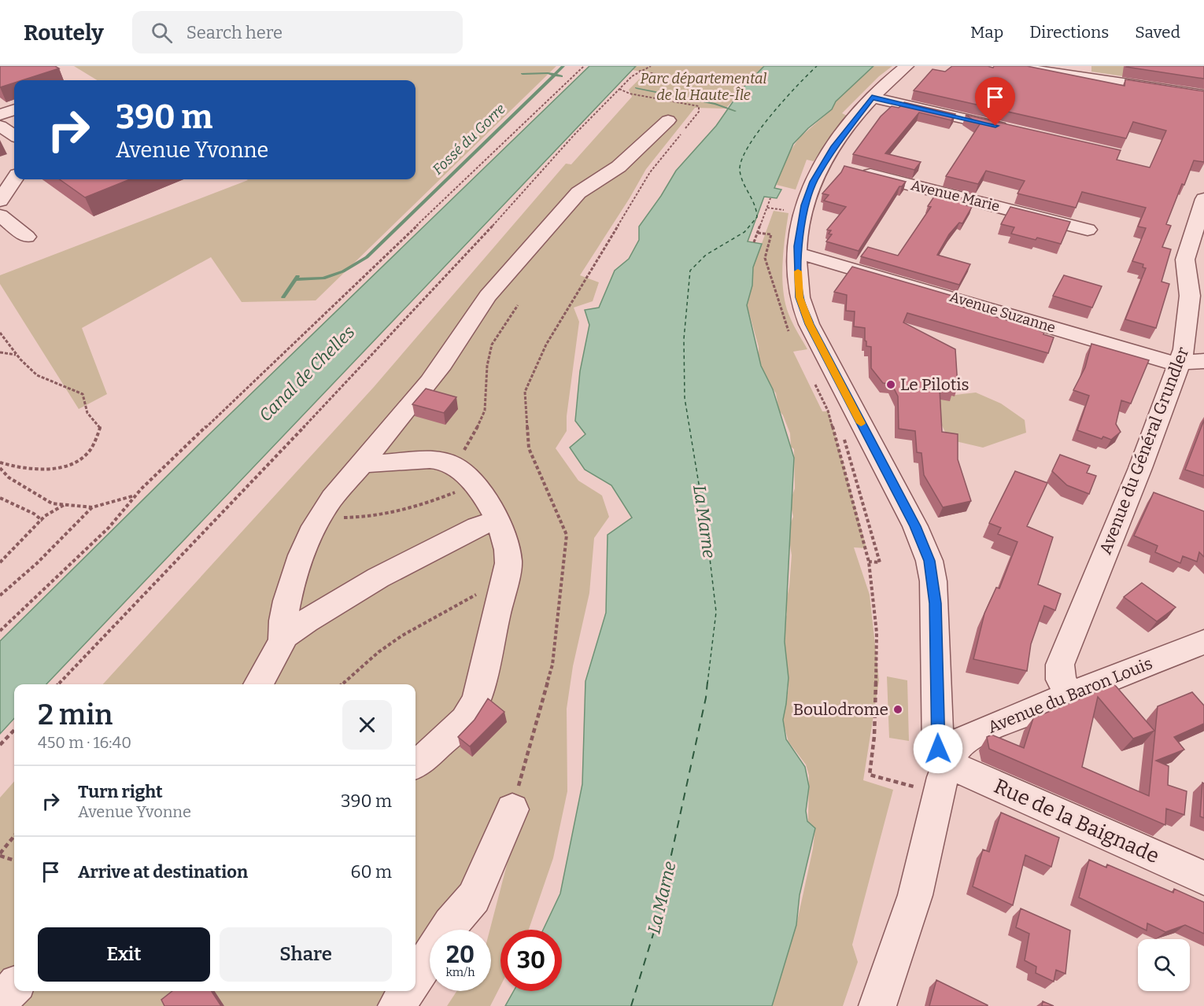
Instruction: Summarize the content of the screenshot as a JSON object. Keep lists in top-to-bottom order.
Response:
{
  "streets": {
    "street": [
      "Avenue Marie",
      "Avenue Suzanne",
      "Avenue du Général Grundler",
      "Avenue du Baron Louis",
      "Rue de la Baignade"
    ]
  },
  "crossings": [
    ["Avenue Suzanne", "Avenue du Général Grundler"],
    ["Avenue du Général Grundler", "Avenue du Baron Louis"],
    ["Avenue du Baron Louis", "Rue de la Baignade"]
  ],
  "water": ["Fossé du Gorre", "Canal de Chelles", "La Marne"],
  "parks": ["Parc départemental de la Haute-Île"],
  "places": ["Le Pilotis", "Boulodrome"],
  "page": {
    "header": "Routely",
    "search": "Search here",
    "nav": ["Map", "Directions", "Saved"],
    "turn": ["390 m", "Avenue Yvonne"],
    "heading": ["2 min", "450 m · 16:40"],
    "list": [
      {
        "name": "Turn right",
        "note": "Avenue Yvonne",
        "value": "390 m"
      },
      {
        "name": "Arrive at destination",
        "value": "60 m"
      }
    ],
    "buttons": ["Exit", "Share"],
    "speed": "20 km/h",
    "limit": "30"
  }
}
